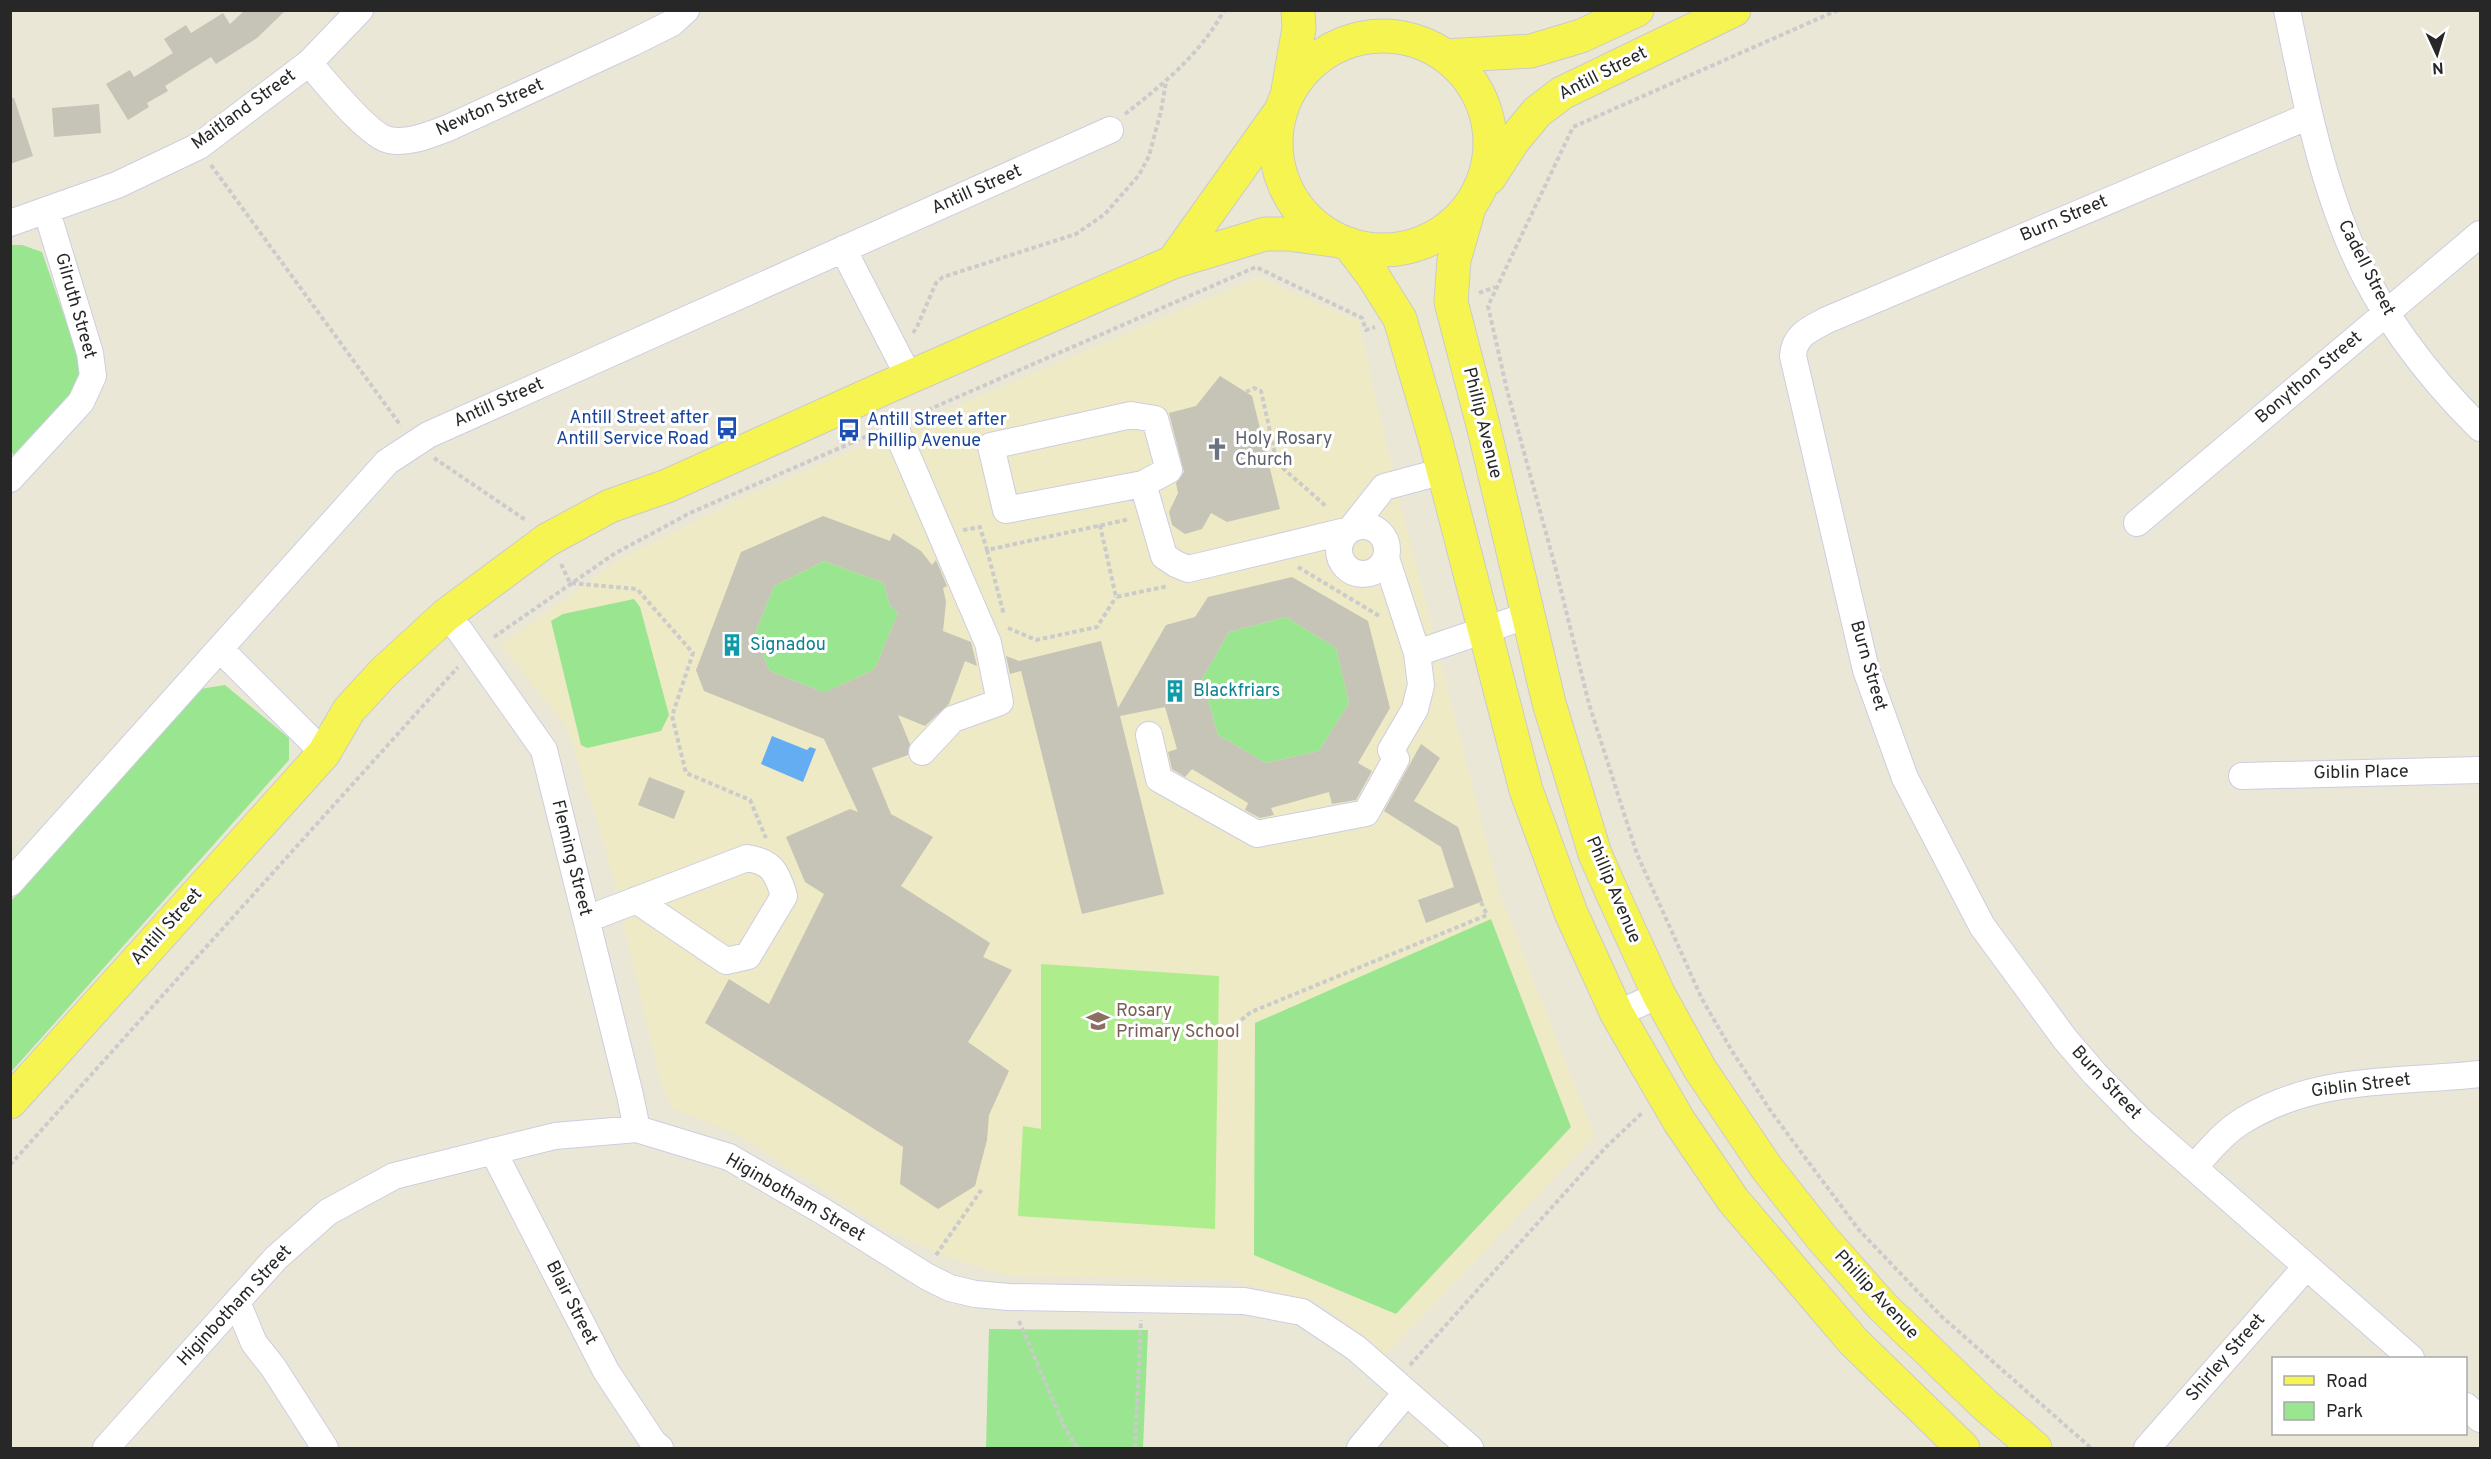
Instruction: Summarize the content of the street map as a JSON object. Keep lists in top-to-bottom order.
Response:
{
  "streets": {
    "main road": ["Antill Street", "Phillip Avenue"],
    "street": [
      "Newton Street",
      "Maitland Street",
      "Burn Street",
      "Cadell Street",
      "Gilruth Street",
      "Bonython Street",
      "Giblin Place",
      "Fleming Street",
      "Giblin Street",
      "Higinbotham Street",
      "Blair Street",
      "Shirley Street"
    ]
  },
  "crossings": [
    ["Antill Street", "Phillip Avenue"],
    ["Antill Street", "Fleming Street"],
    ["Newton Street", "Maitland Street"],
    ["Maitland Street", "Gilruth Street"],
    ["Burn Street", "Cadell Street"],
    ["Burn Street", "Giblin Street"],
    ["Burn Street", "Shirley Street"],
    ["Cadell Street", "Bonython Street"],
    ["Fleming Street", "Higinbotham Street"],
    ["Higinbotham Street", "Blair Street"]
  ],
  "places": {
    "bus stop": ["Antill Street after Antill Service Road", "Antill Street after Phillip Avenue"],
    "church": ["Holy Rosary Church"],
    "building": ["Signadou", "Blackfriars"],
    "school or university": ["Rosary Primary School"]
  },
  "legend": ["Road", "Park"],
  "north": "bottom"
}
